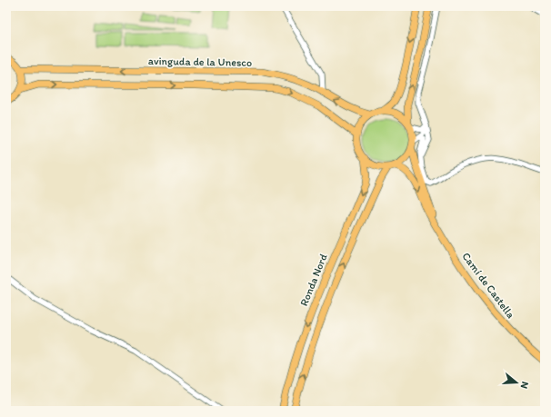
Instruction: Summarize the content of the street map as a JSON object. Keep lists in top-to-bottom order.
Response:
{
  "streets": {
    "main road": ["avinguda de la Unesco", "Ronda Nord", "Camí de Castella"]
  },
  "crossings": [
    ["avinguda de la Unesco", "Ronda Nord"],
    ["avinguda de la Unesco", "Camí de Castella"],
    ["Ronda Nord", "Camí de Castella"]
  ],
  "north": "right"
}
